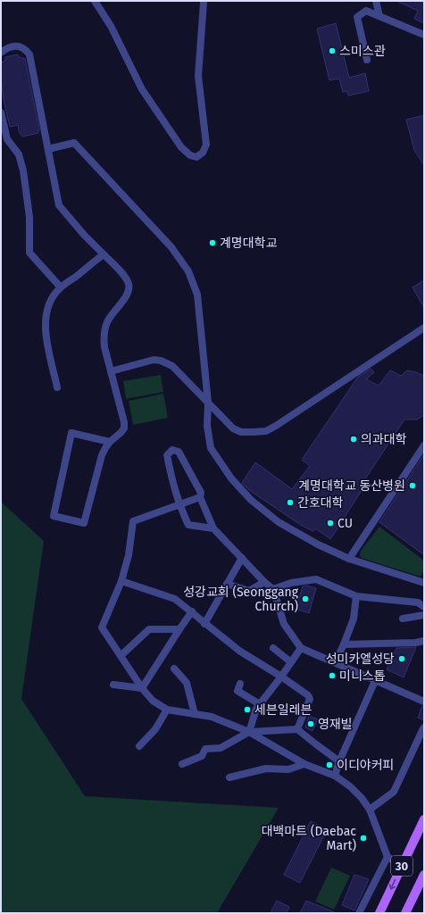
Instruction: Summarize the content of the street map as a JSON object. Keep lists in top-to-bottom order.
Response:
{
  "streets": {
    "main road": ["30"]
  },
  "places": [
    "스미스관",
    "계명대학교",
    "의과대학",
    "계명대학교 동산병원",
    "간호대학",
    "CU",
    "성강교회 (Seonggang Church)",
    "성미카엘성당",
    "미니스톱",
    "세븐일레븐",
    "영재빌",
    "이디야커피",
    "대백마트 (Daebac Mart)"
  ]
}
